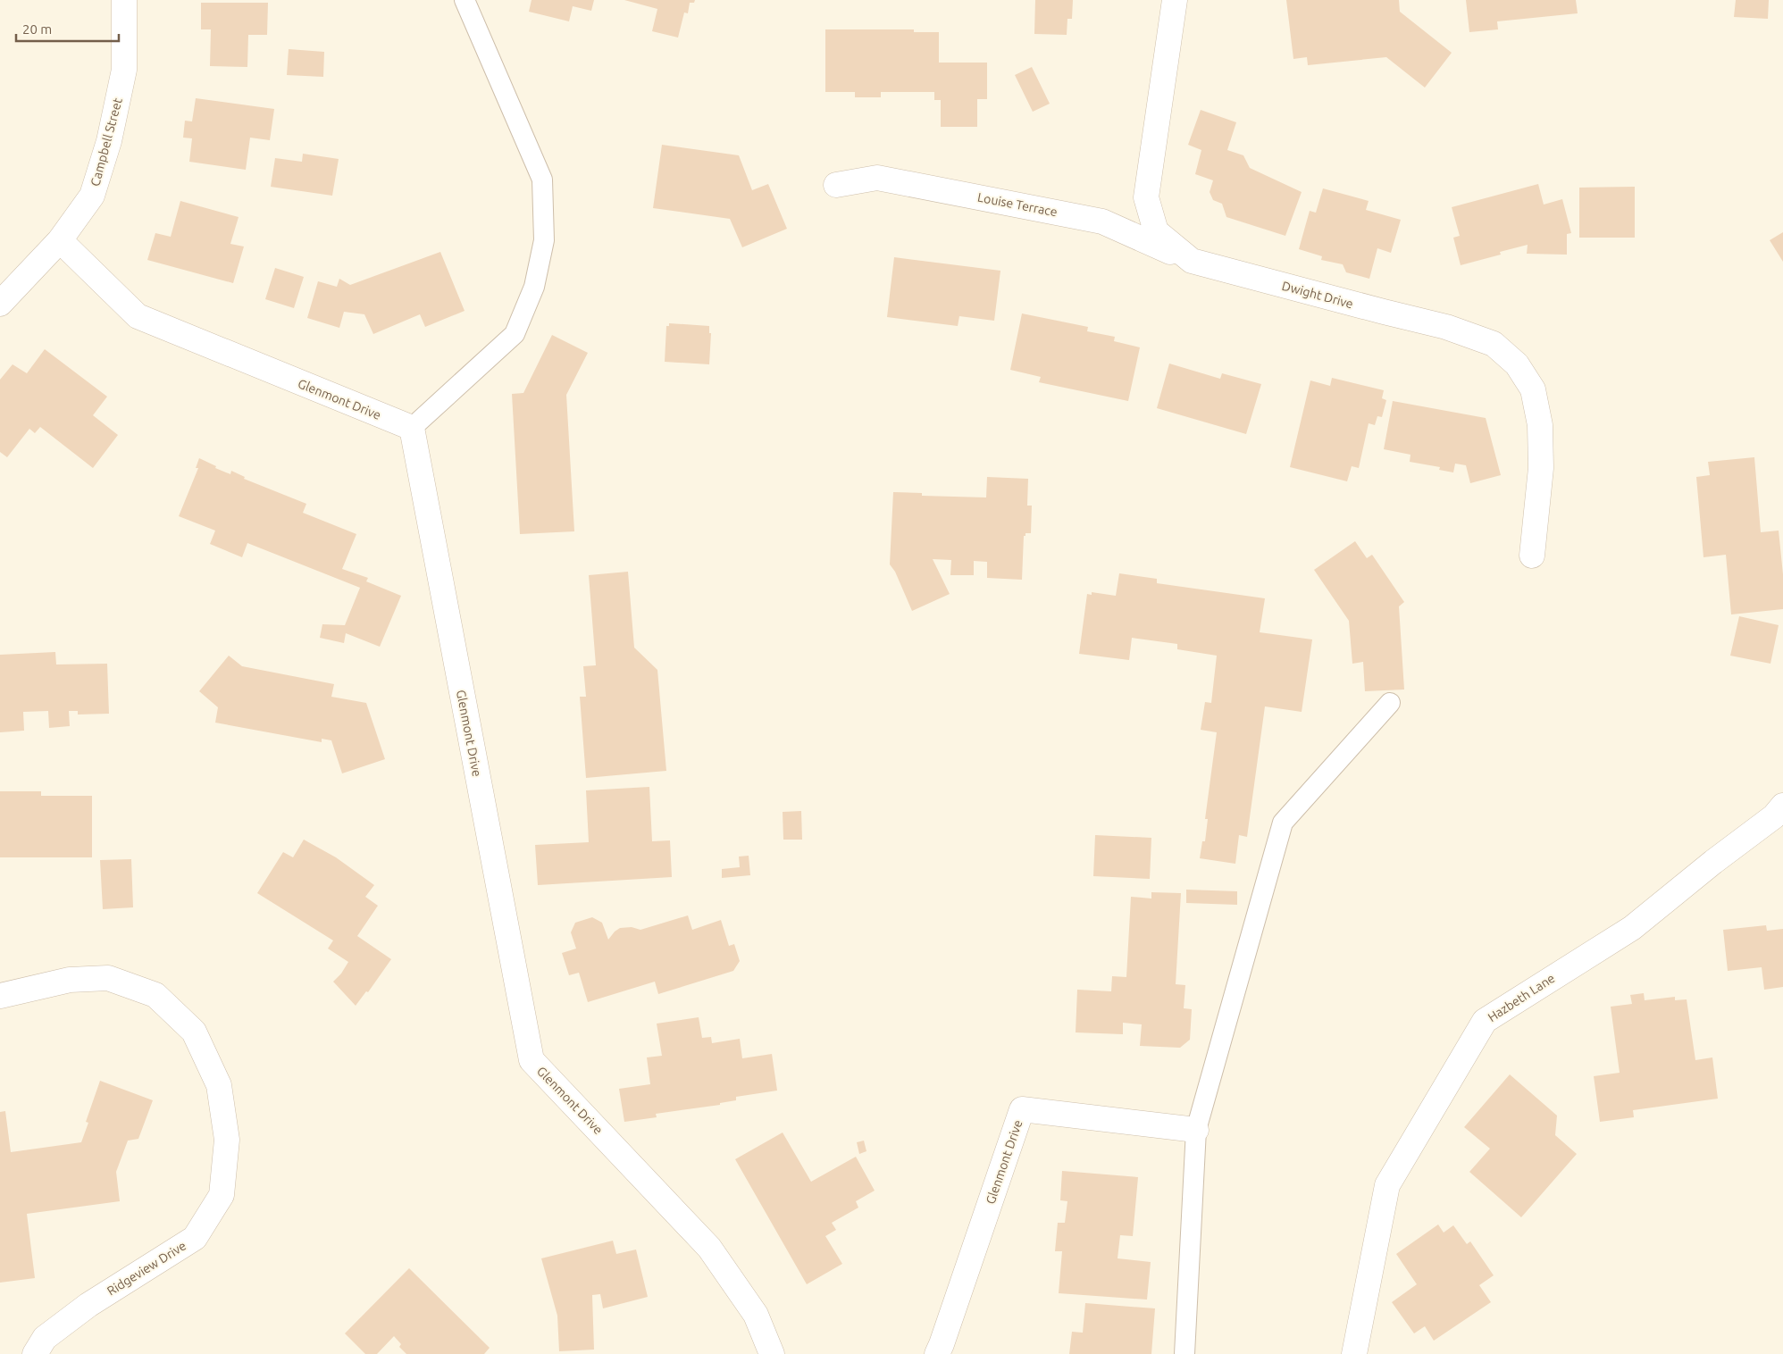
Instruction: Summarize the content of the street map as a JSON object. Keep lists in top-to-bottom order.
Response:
{
  "streets": {
    "street": [
      "Campbell Street",
      "Louise Terrace",
      "Dwight Drive",
      "Glenmont Drive",
      "Hazbeth Lane",
      "Ridgeview Drive"
    ]
  },
  "crossings": [
    ["Campbell Street", "Glenmont Drive"],
    ["Louise Terrace", "Dwight Drive"]
  ],
  "scale_bar": "20 m"
}
